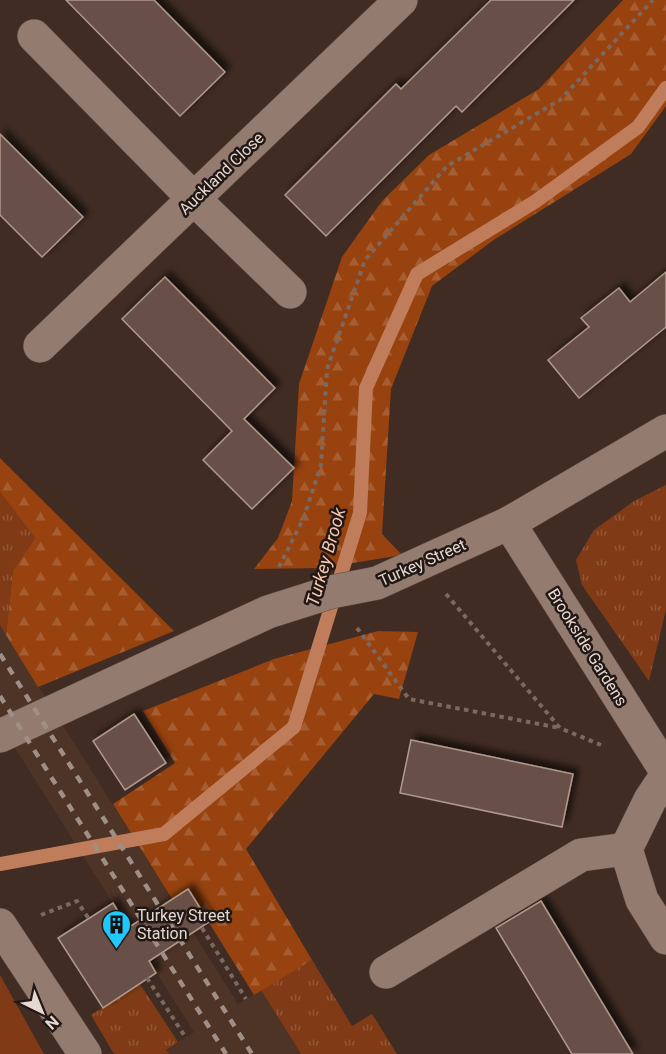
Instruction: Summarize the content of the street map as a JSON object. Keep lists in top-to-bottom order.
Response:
{
  "streets": {
    "street": ["Auckland Close", "Turkey Street", "Brookside Gardens"]
  },
  "crossings": [
    ["Turkey Street", "Brookside Gardens"]
  ],
  "water": ["Turkey Brook"],
  "places": {
    "building": ["Turkey Street Station"]
  },
  "north": "bottom right"
}
